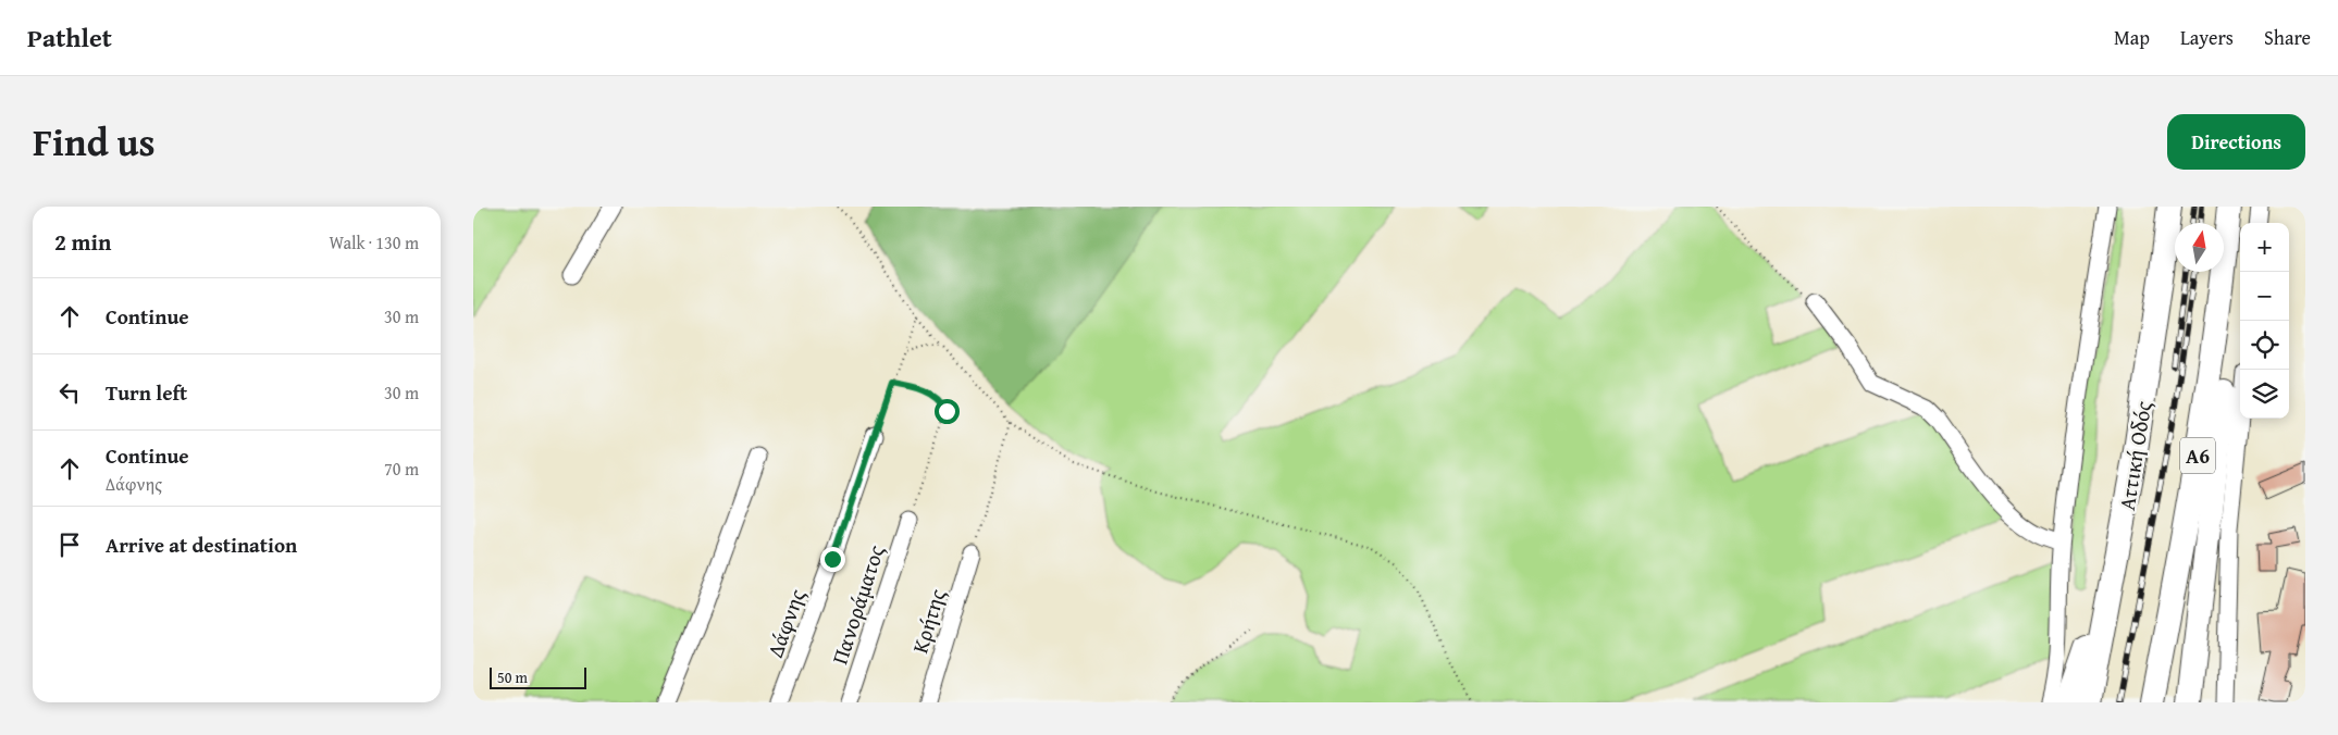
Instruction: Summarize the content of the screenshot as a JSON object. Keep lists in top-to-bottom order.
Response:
{
  "streets": {
    "highway": ["Αττική Οδός", "Α6"],
    "street": ["Πανοράματος", "Κρήτης", "Δάφνης"]
  },
  "scale_bar": "50 m",
  "north": "top",
  "page": {
    "header": "Pathlet",
    "nav": ["Map", "Layers", "Share"],
    "title": "Find us",
    "buttons": "Directions",
    "heading": ["2 min", "Walk · 130 m"],
    "map_buttons": ["+", "−"],
    "list": [
      ["Continue", "30 m"],
      ["Turn left", "30 m"],
      ["Continue", "Δάφνης", "70 m"],
      "Arrive at destination"
    ],
    "scale": "50 m"
  }
}
